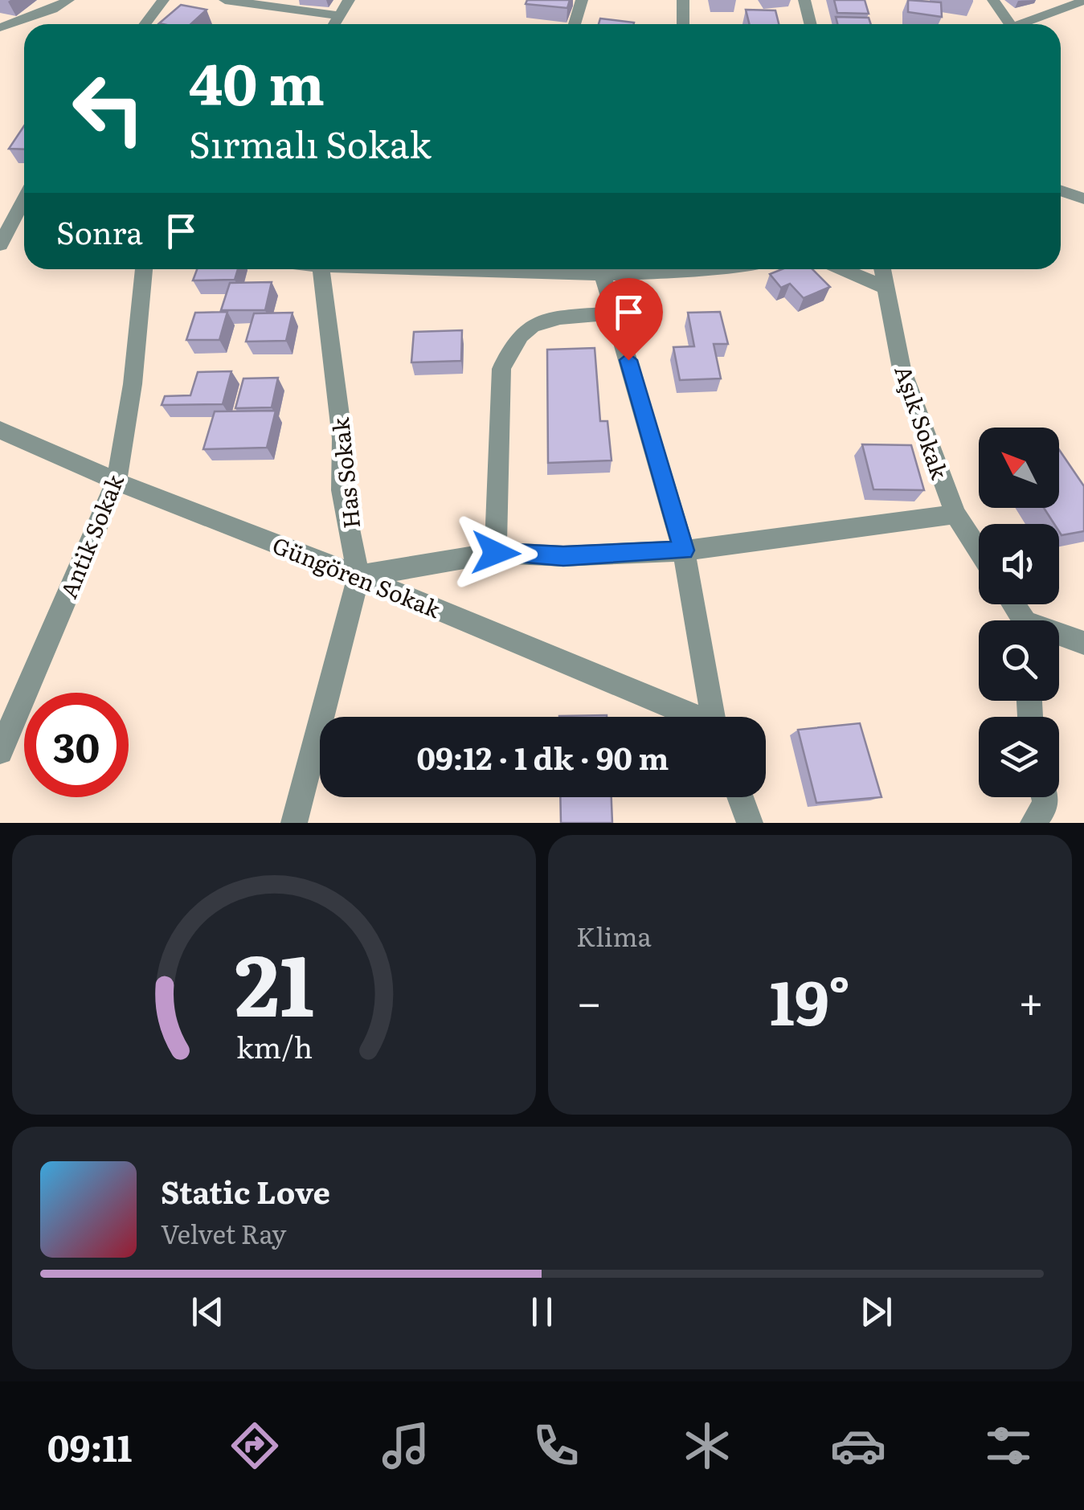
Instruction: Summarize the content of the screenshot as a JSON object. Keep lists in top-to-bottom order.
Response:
{
  "streets": {
    "street": [
      "Aşık Sokak",
      "Has Sokak",
      "Antik Sokak",
      "Güngören Sokak"
    ]
  },
  "crossings": [
    ["Has Sokak", "Güngören Sokak"],
    ["Antik Sokak", "Güngören Sokak"]
  ],
  "north": "top left",
  "page": {
    "turn": ["40 m", "Sırmalı Sokak"],
    "then": "Sonra",
    "limit": "30",
    "trip": "09:12 · 1 dk · 90 m",
    "tile": "Klima",
    "heat": ["−", "19°", "+"],
    "song": ["Static Love", "Velvet Ray"],
    "tabs": "09:11",
    "gauge": ["21", "km/h"]
  }
}
